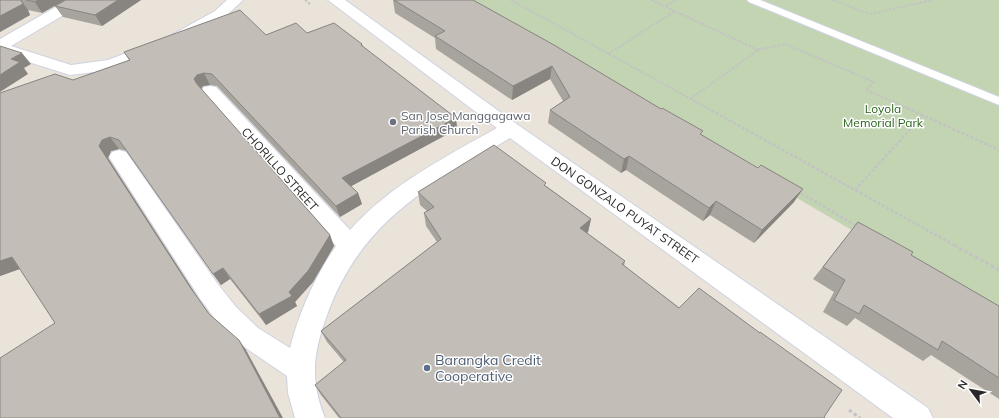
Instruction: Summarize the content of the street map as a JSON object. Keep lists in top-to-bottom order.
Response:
{
  "streets": {
    "street": ["CHORILLO STREET", "DON GONZALO PUYAT STREET"]
  },
  "parks": ["Loyola Memorial Park"],
  "places": ["San Jose Manggagawa Parish Church", "Barangka Credit Cooperative"],
  "north": "top left"
}
